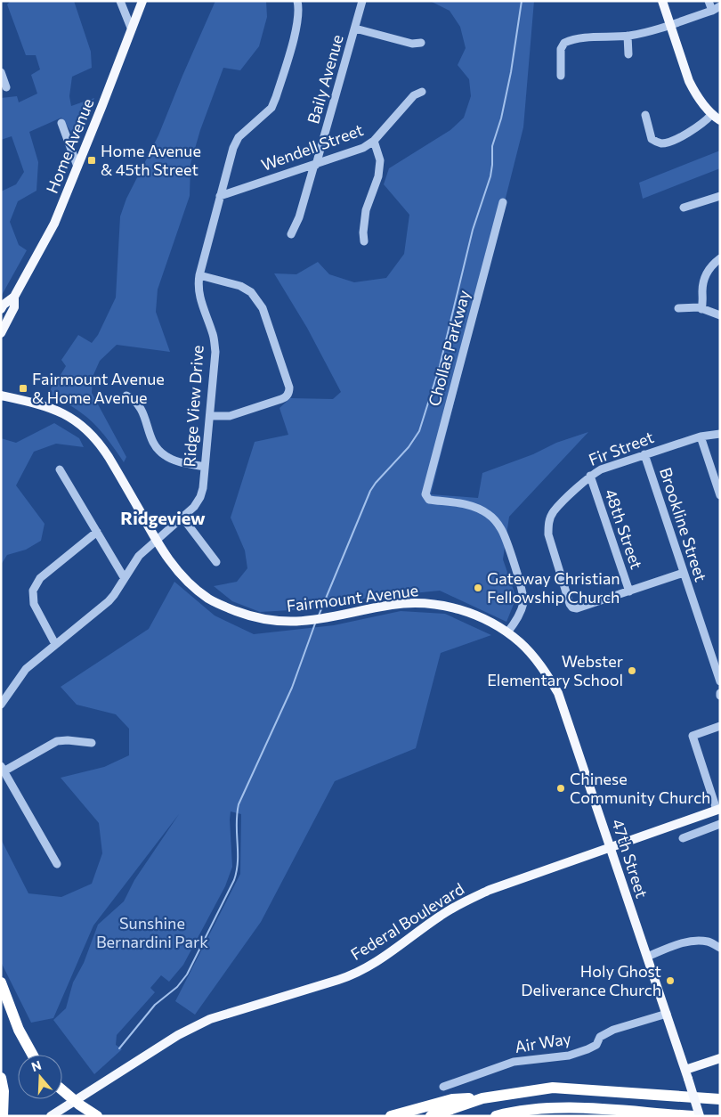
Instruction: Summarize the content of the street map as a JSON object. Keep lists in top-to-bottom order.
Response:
{
  "streets": {
    "main road": [
      "Home Avenue",
      "Fairmount Avenue",
      "47th Street",
      "Federal Boulevard"
    ],
    "street": [
      "Baily Avenue",
      "Wendell Street",
      "Chollas Parkway",
      "Ridge View Drive",
      "Fir Street",
      "Brookline Street",
      "48th Street",
      "Air Way"
    ]
  },
  "crossings": [
    ["Baily Avenue", "Wendell Street"],
    ["Wendell Street", "Ridge View Drive"],
    ["Chollas Parkway", "Fairmount Avenue"],
    ["Chollas Parkway", "47th Street"],
    ["Ridge View Drive", "Fairmount Avenue"],
    ["Fir Street", "Brookline Street"],
    ["Fir Street", "48th Street"],
    ["Fairmount Avenue", "47th Street"],
    ["47th Street", "Federal Boulevard"],
    ["47th Street", "Air Way"]
  ],
  "districts": ["Ridgeview"],
  "parks": ["Sunshine Bernardini Park"],
  "places": {
    "transit": ["Home Avenue & 45th Street", "Fairmount Avenue & Home Avenue"],
    "other": [
      "Gateway Christian Fellowship Church",
      "Webster Elementary School",
      "Chinese Community Church",
      "Holy Ghost Deliverance Church"
    ]
  },
  "north": "top"
}
